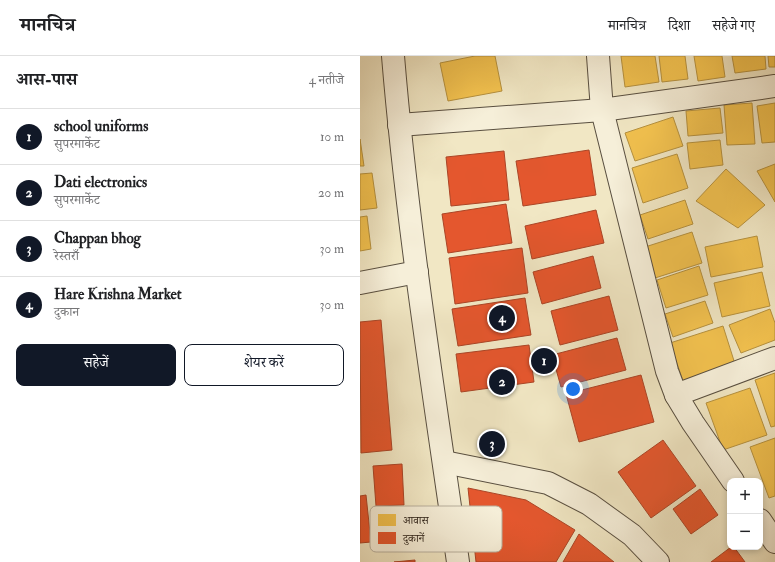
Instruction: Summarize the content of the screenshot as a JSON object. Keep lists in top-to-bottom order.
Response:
{
  "legend": ["आवास", "दुकानें"],
  "page": {
    "header": "मानचित्र",
    "nav": ["मानचित्र", "दिशा", "सहेजे गए"],
    "heading": ["आस-पास", "4 नतीजे"],
    "list": [
      {
        "mark": "1",
        "name": "school uniforms",
        "note": "सुपरमार्केट",
        "value": "10 m"
      },
      {
        "mark": "2",
        "name": "Dati electronics",
        "note": "सुपरमार्केट",
        "value": "20 m"
      },
      {
        "mark": "3",
        "name": "Chappan bhog",
        "note": "रेस्तराँ",
        "value": "30 m"
      },
      {
        "mark": "4",
        "name": "Hare Krishna Market",
        "note": "दुकान",
        "value": "30 m"
      }
    ],
    "pins": [
      "4",
      "1",
      "2",
      "3"
    ],
    "buttons": ["सहेजें", "शेयर करें"],
    "map_buttons": ["+", "−"]
  }
}
